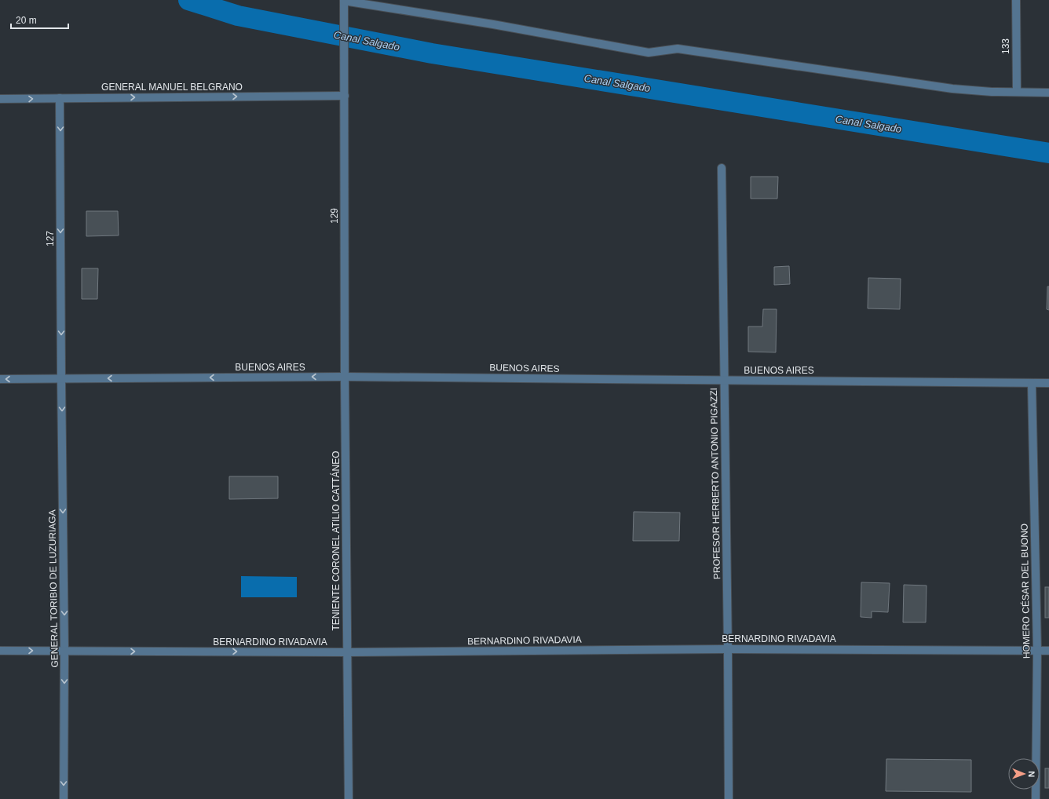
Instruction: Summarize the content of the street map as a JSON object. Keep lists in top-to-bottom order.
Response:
{
  "streets": {
    "street": [
      "133",
      "GENERAL MANUEL BELGRANO",
      "129",
      "127",
      "BUENOS AIRES",
      "PROFESOR HERBERTO ANTONIO PIGAZZI",
      "TENIENTE CORONEL ATILIO CATTÁNEO",
      "GENERAL TORIBIO DE LUZURIAGA",
      "HOMERO CÉSAR DEL BUONO",
      "BERNARDINO RIVADAVIA"
    ]
  },
  "crossings": [
    ["GENERAL MANUEL BELGRANO", "129"],
    ["GENERAL MANUEL BELGRANO", "127"],
    ["129", "BUENOS AIRES"],
    ["129", "TENIENTE CORONEL ATILIO CATTÁNEO"],
    ["127", "BUENOS AIRES"],
    ["127", "GENERAL TORIBIO DE LUZURIAGA"],
    ["BUENOS AIRES", "PROFESOR HERBERTO ANTONIO PIGAZZI"],
    ["BUENOS AIRES", "TENIENTE CORONEL ATILIO CATTÁNEO"],
    ["BUENOS AIRES", "GENERAL TORIBIO DE LUZURIAGA"],
    ["BUENOS AIRES", "HOMERO CÉSAR DEL BUONO"],
    ["PROFESOR HERBERTO ANTONIO PIGAZZI", "BERNARDINO RIVADAVIA"],
    ["TENIENTE CORONEL ATILIO CATTÁNEO", "BERNARDINO RIVADAVIA"],
    ["GENERAL TORIBIO DE LUZURIAGA", "BERNARDINO RIVADAVIA"],
    ["HOMERO CÉSAR DEL BUONO", "BERNARDINO RIVADAVIA"]
  ],
  "one_way": ["GENERAL MANUEL BELGRANO", "127", "GENERAL TORIBIO DE LUZURIAGA"],
  "water": ["Canal Salgado"],
  "scale_bar": "20 m",
  "north": "right"
}
